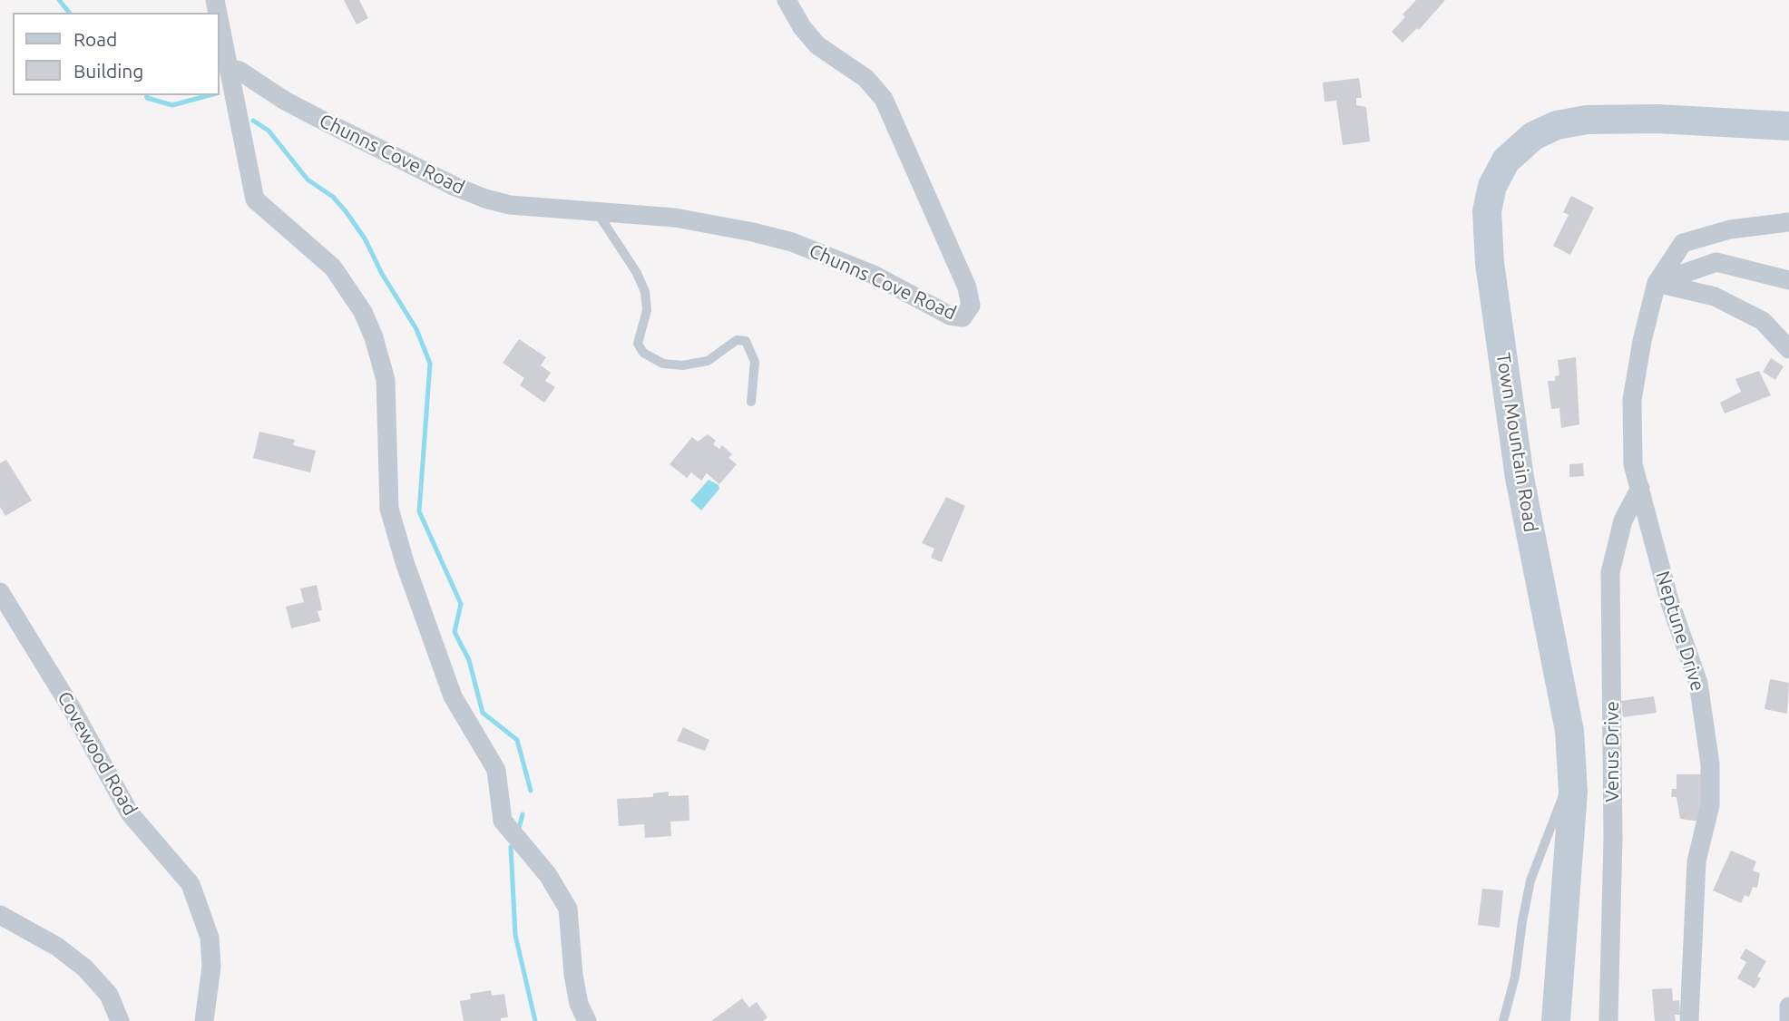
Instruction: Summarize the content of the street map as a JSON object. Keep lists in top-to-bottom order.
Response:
{
  "streets": {
    "main road": ["Town Mountain Road"],
    "street": [
      "Chunns Cove Road",
      "Neptune Drive",
      "Venus Drive",
      "Covewood Road"
    ]
  },
  "crossings": [
    ["Neptune Drive", "Venus Drive"]
  ],
  "legend": ["Road", "Building"]
}
